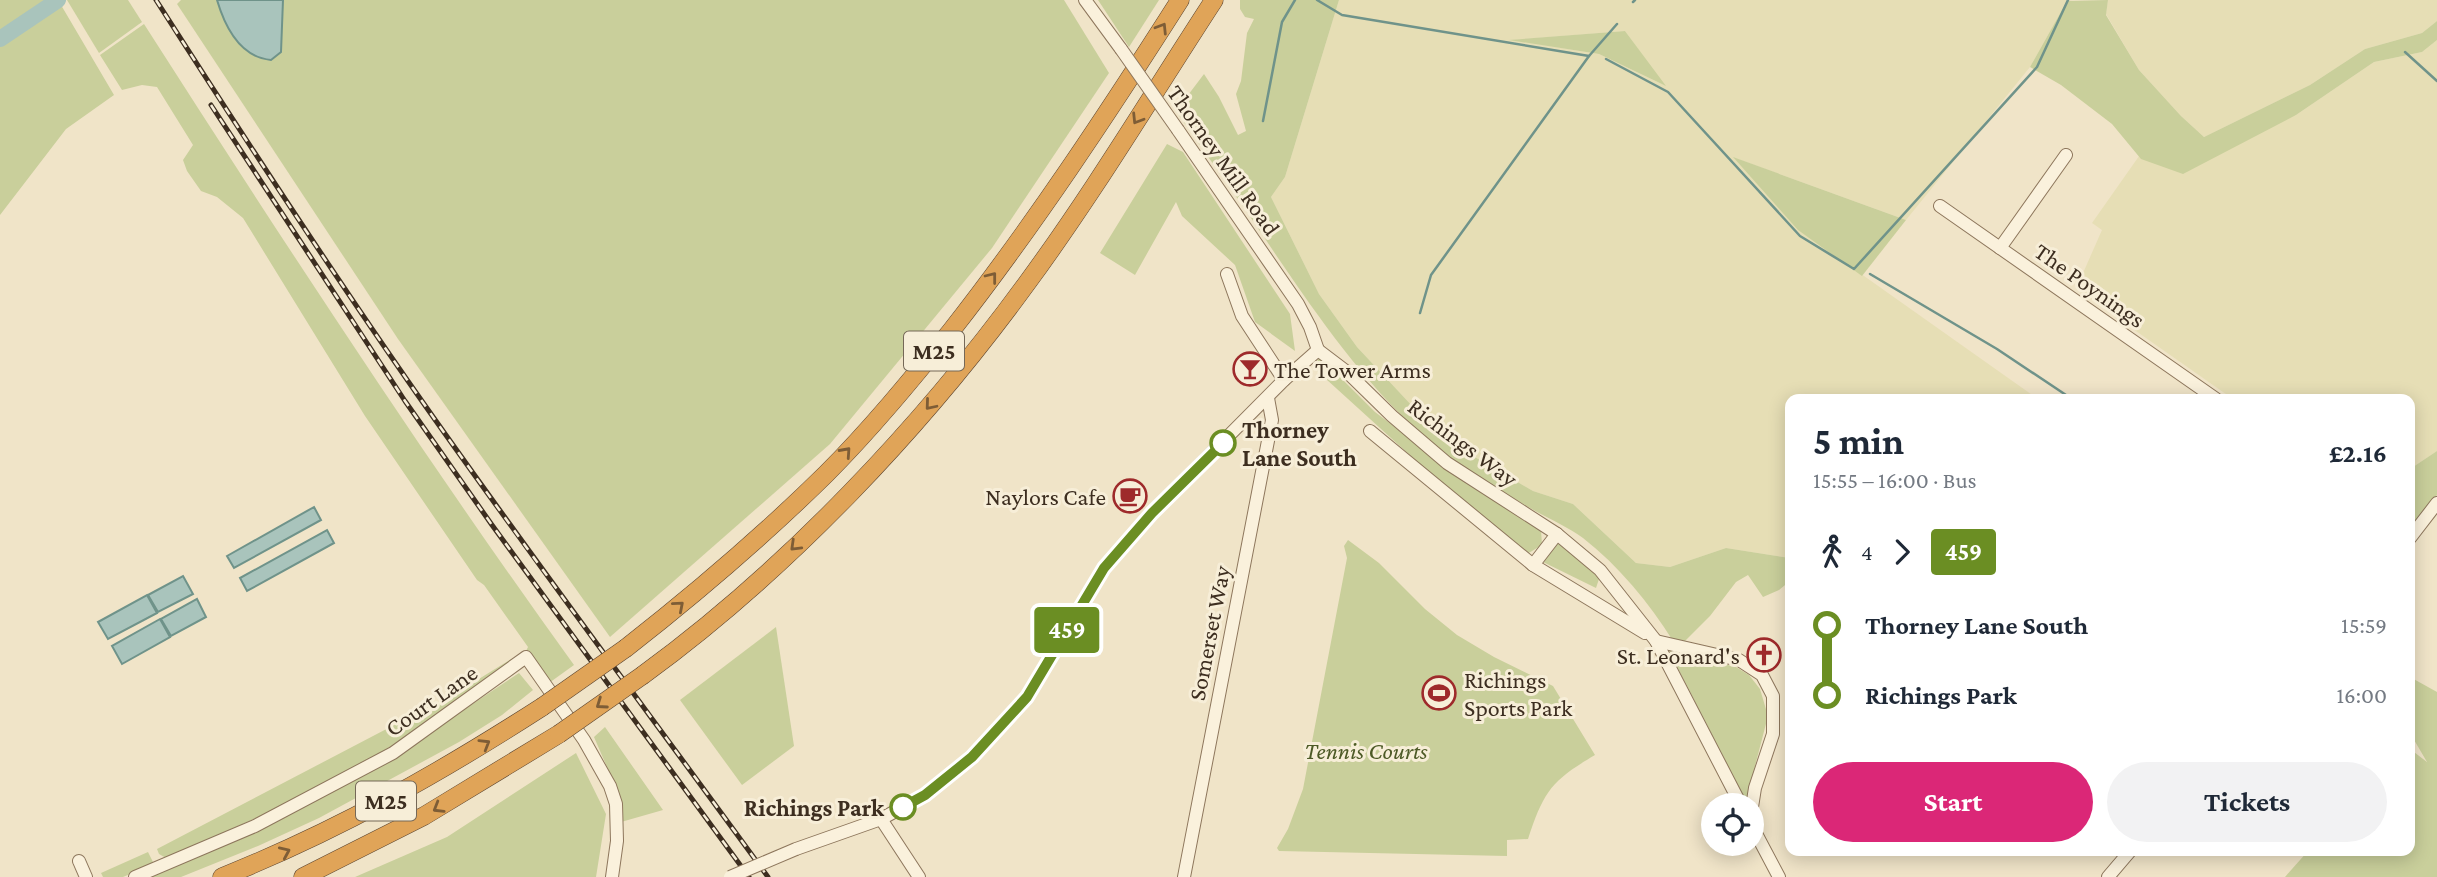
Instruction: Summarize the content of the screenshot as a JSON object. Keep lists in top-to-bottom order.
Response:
{
  "streets": {
    "highway": ["M25"],
    "street": [
      "Thorney Mill Road",
      "The Poynings",
      "Richings Way",
      "Somerset Way",
      "Court Lane"
    ]
  },
  "crossings": [
    ["Thorney Mill Road", "Richings Way"]
  ],
  "parks": ["Tennis Courts"],
  "places": {
    "bar": ["The Tower Arms"],
    "other": ["Thorney Lane South", "Richings Park"],
    "cafe": ["Naylors Cafe"],
    "church": ["St. Leonard's"],
    "sports": ["Richings Sports Park"]
  },
  "lines": ["bus line 459"],
  "page": {
    "on_map": "459",
    "heading": ["5 min", "15:55 – 16:00 · Bus", "£2.16"],
    "legs": ["4", "459"],
    "list": [
      {
        "name": "Thorney Lane South",
        "value": "15:59"
      },
      {
        "name": "Richings Park",
        "value": "16:00"
      }
    ],
    "buttons": ["Start", "Tickets"]
  }
}
